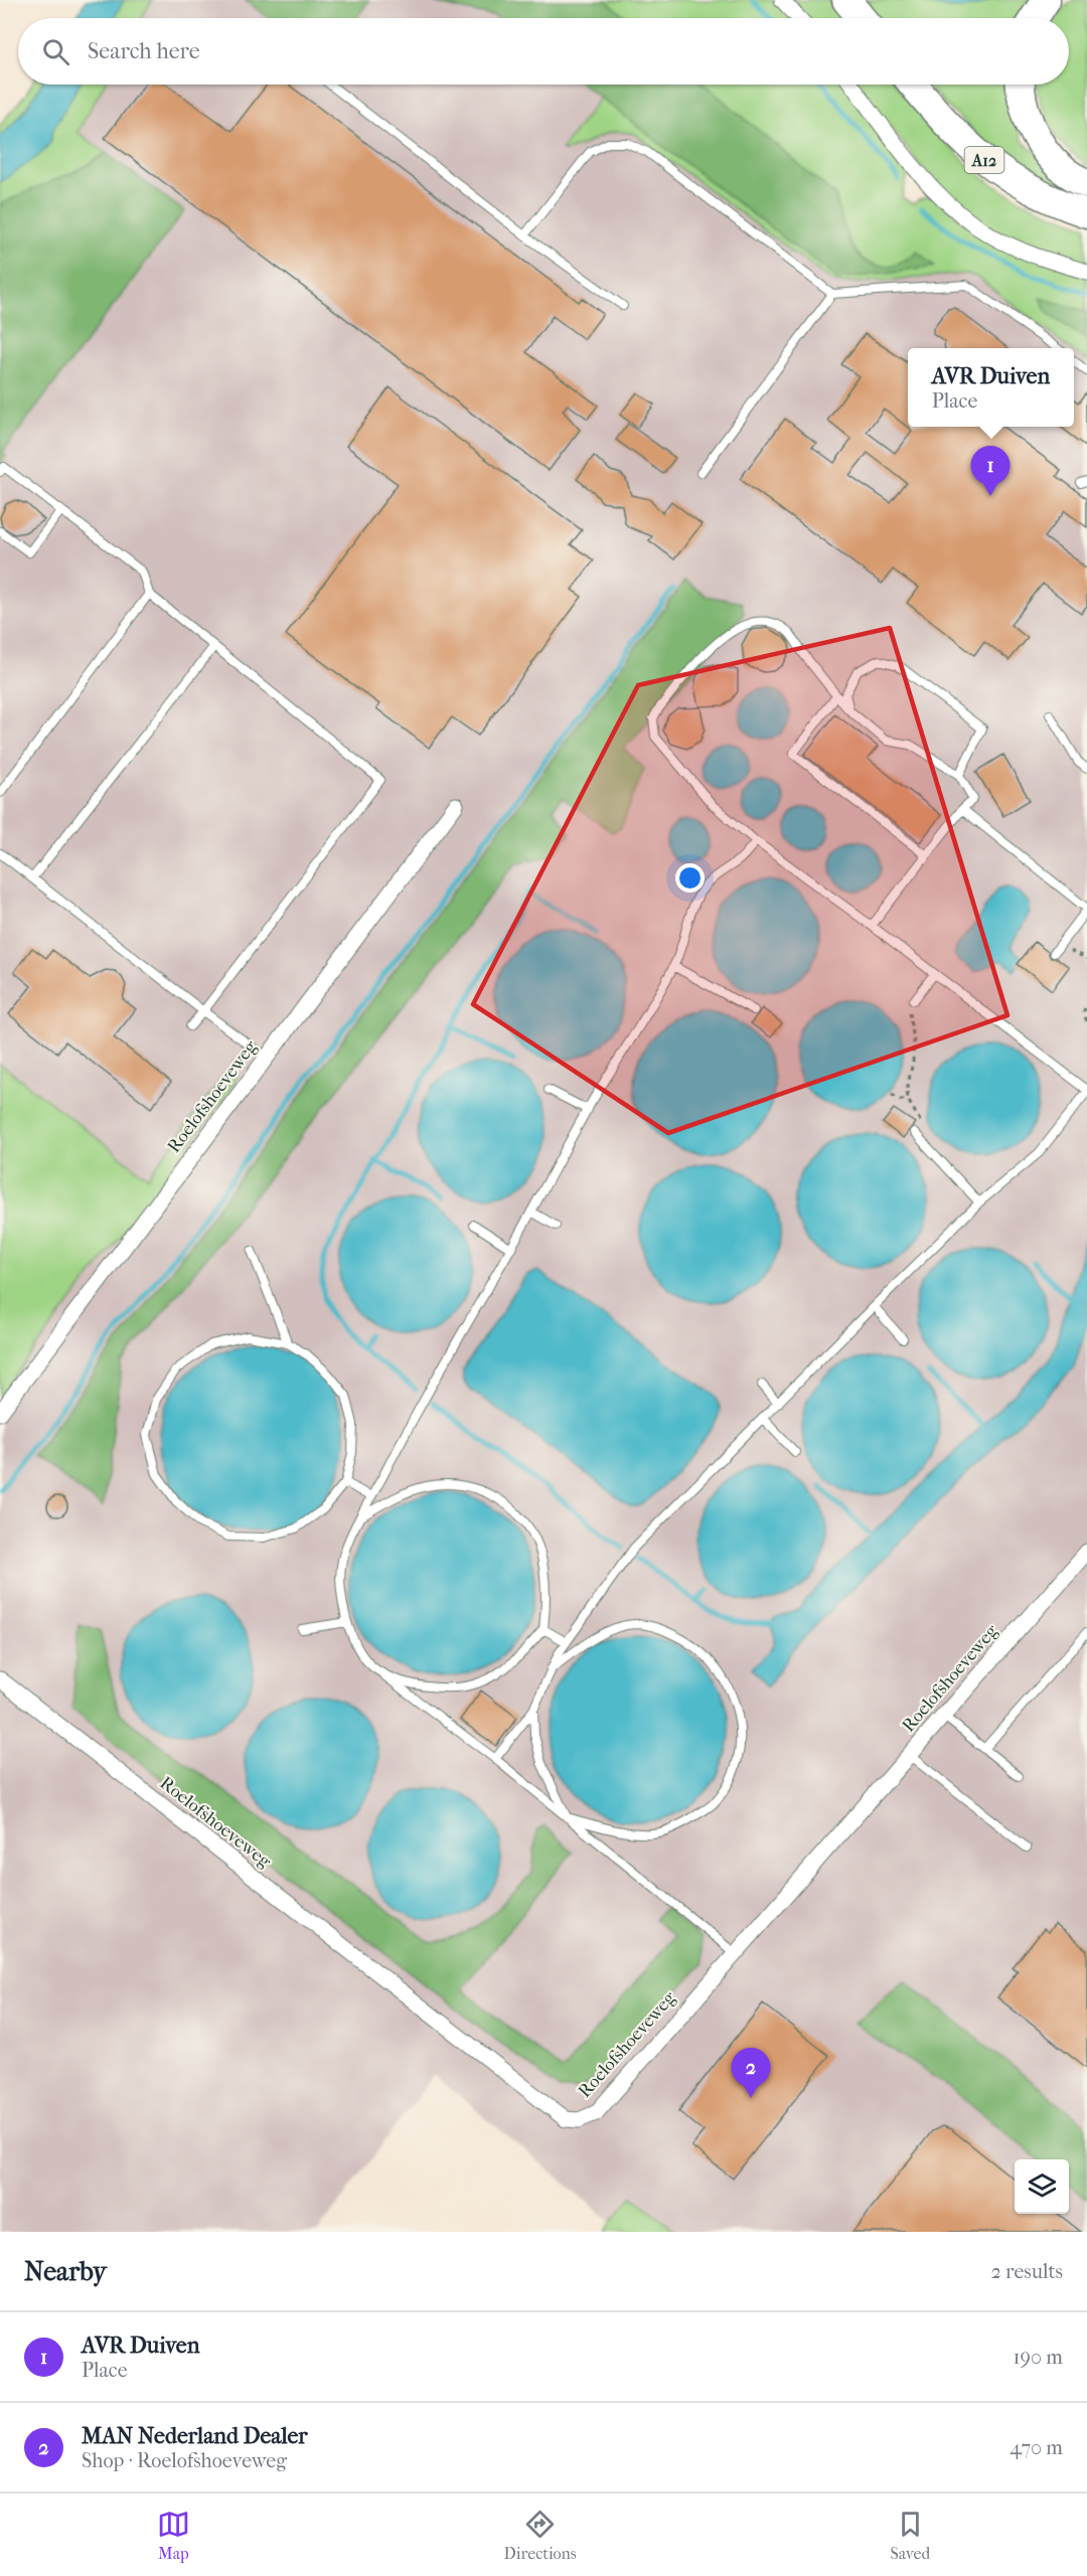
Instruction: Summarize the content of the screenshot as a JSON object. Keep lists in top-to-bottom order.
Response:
{
  "streets": {
    "highway": ["A12"],
    "street": ["Roelofshoeveweg"]
  },
  "page": {
    "search": "Search here",
    "popup": ["AVR Duiven", "Place"],
    "pins": ["1", "2"],
    "heading": ["Nearby", "2 results"],
    "list": [
      {
        "mark": "1",
        "name": "AVR Duiven",
        "note": "Place",
        "value": "190 m"
      },
      {
        "mark": "2",
        "name": "MAN Nederland Dealer",
        "note": "Shop · Roelofshoeveweg",
        "value": "470 m"
      }
    ],
    "nav": ["Map", "Directions", "Saved"]
  }
}
